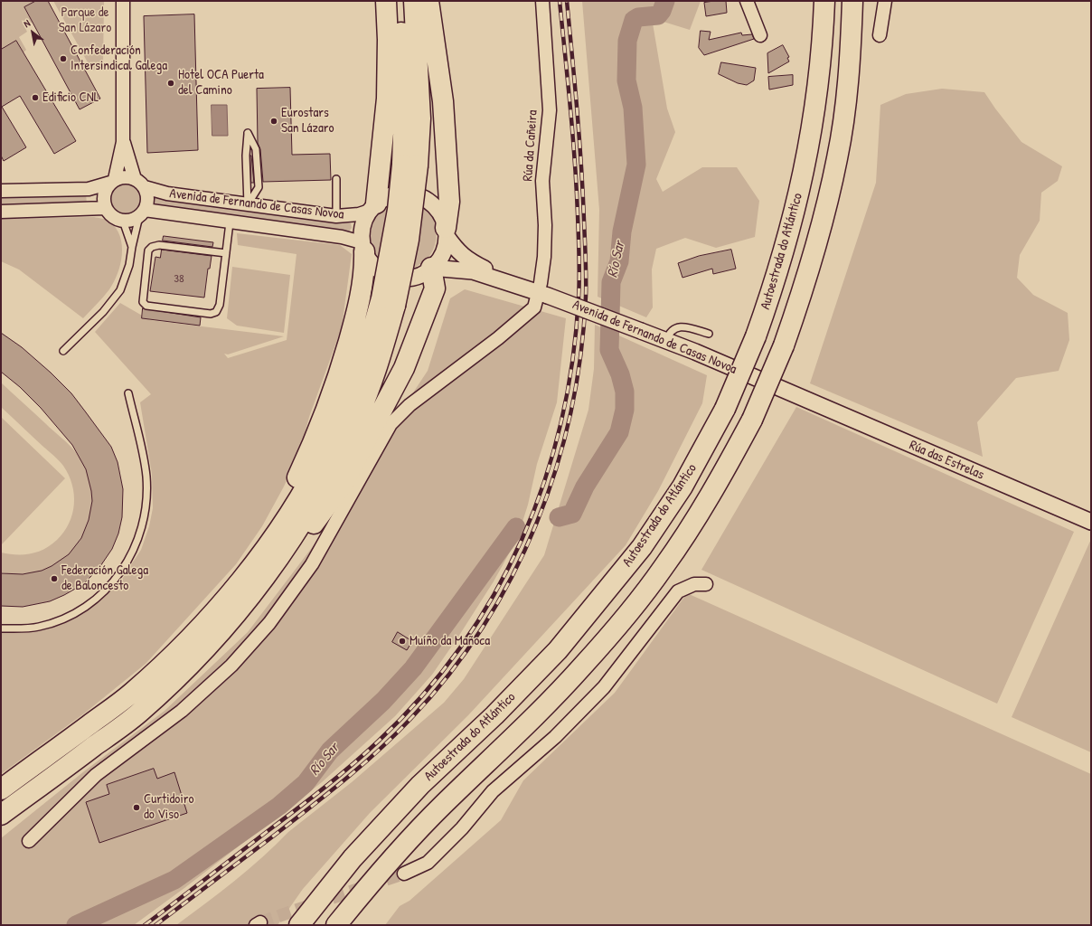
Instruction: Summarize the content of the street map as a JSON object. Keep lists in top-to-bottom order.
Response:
{
  "streets": {
    "highway": ["Autoestrada do Atlántico"],
    "street": ["Rúa da Cañeira", "Avenida de Fernando de Casas Novoa", "Rúa das Estrelas"]
  },
  "crossings": [
    ["Rúa da Cañeira", "Avenida de Fernando de Casas Novoa"],
    ["Avenida de Fernando de Casas Novoa", "Rúa das Estrelas"]
  ],
  "water": ["Río Sar"],
  "parks": ["Parque de San Lázaro"],
  "places": [
    "Confederación Intersindical Galega",
    "Hotel OCA Puerta del Camino",
    "Edificio CNL",
    "Eurostars San Lázaro",
    "Federación Galega de Baloncesto",
    "Muíño da Mañoca",
    "Curtidoiro do Viso"
  ],
  "house_numbers": ["38"],
  "north": "top left"
}
